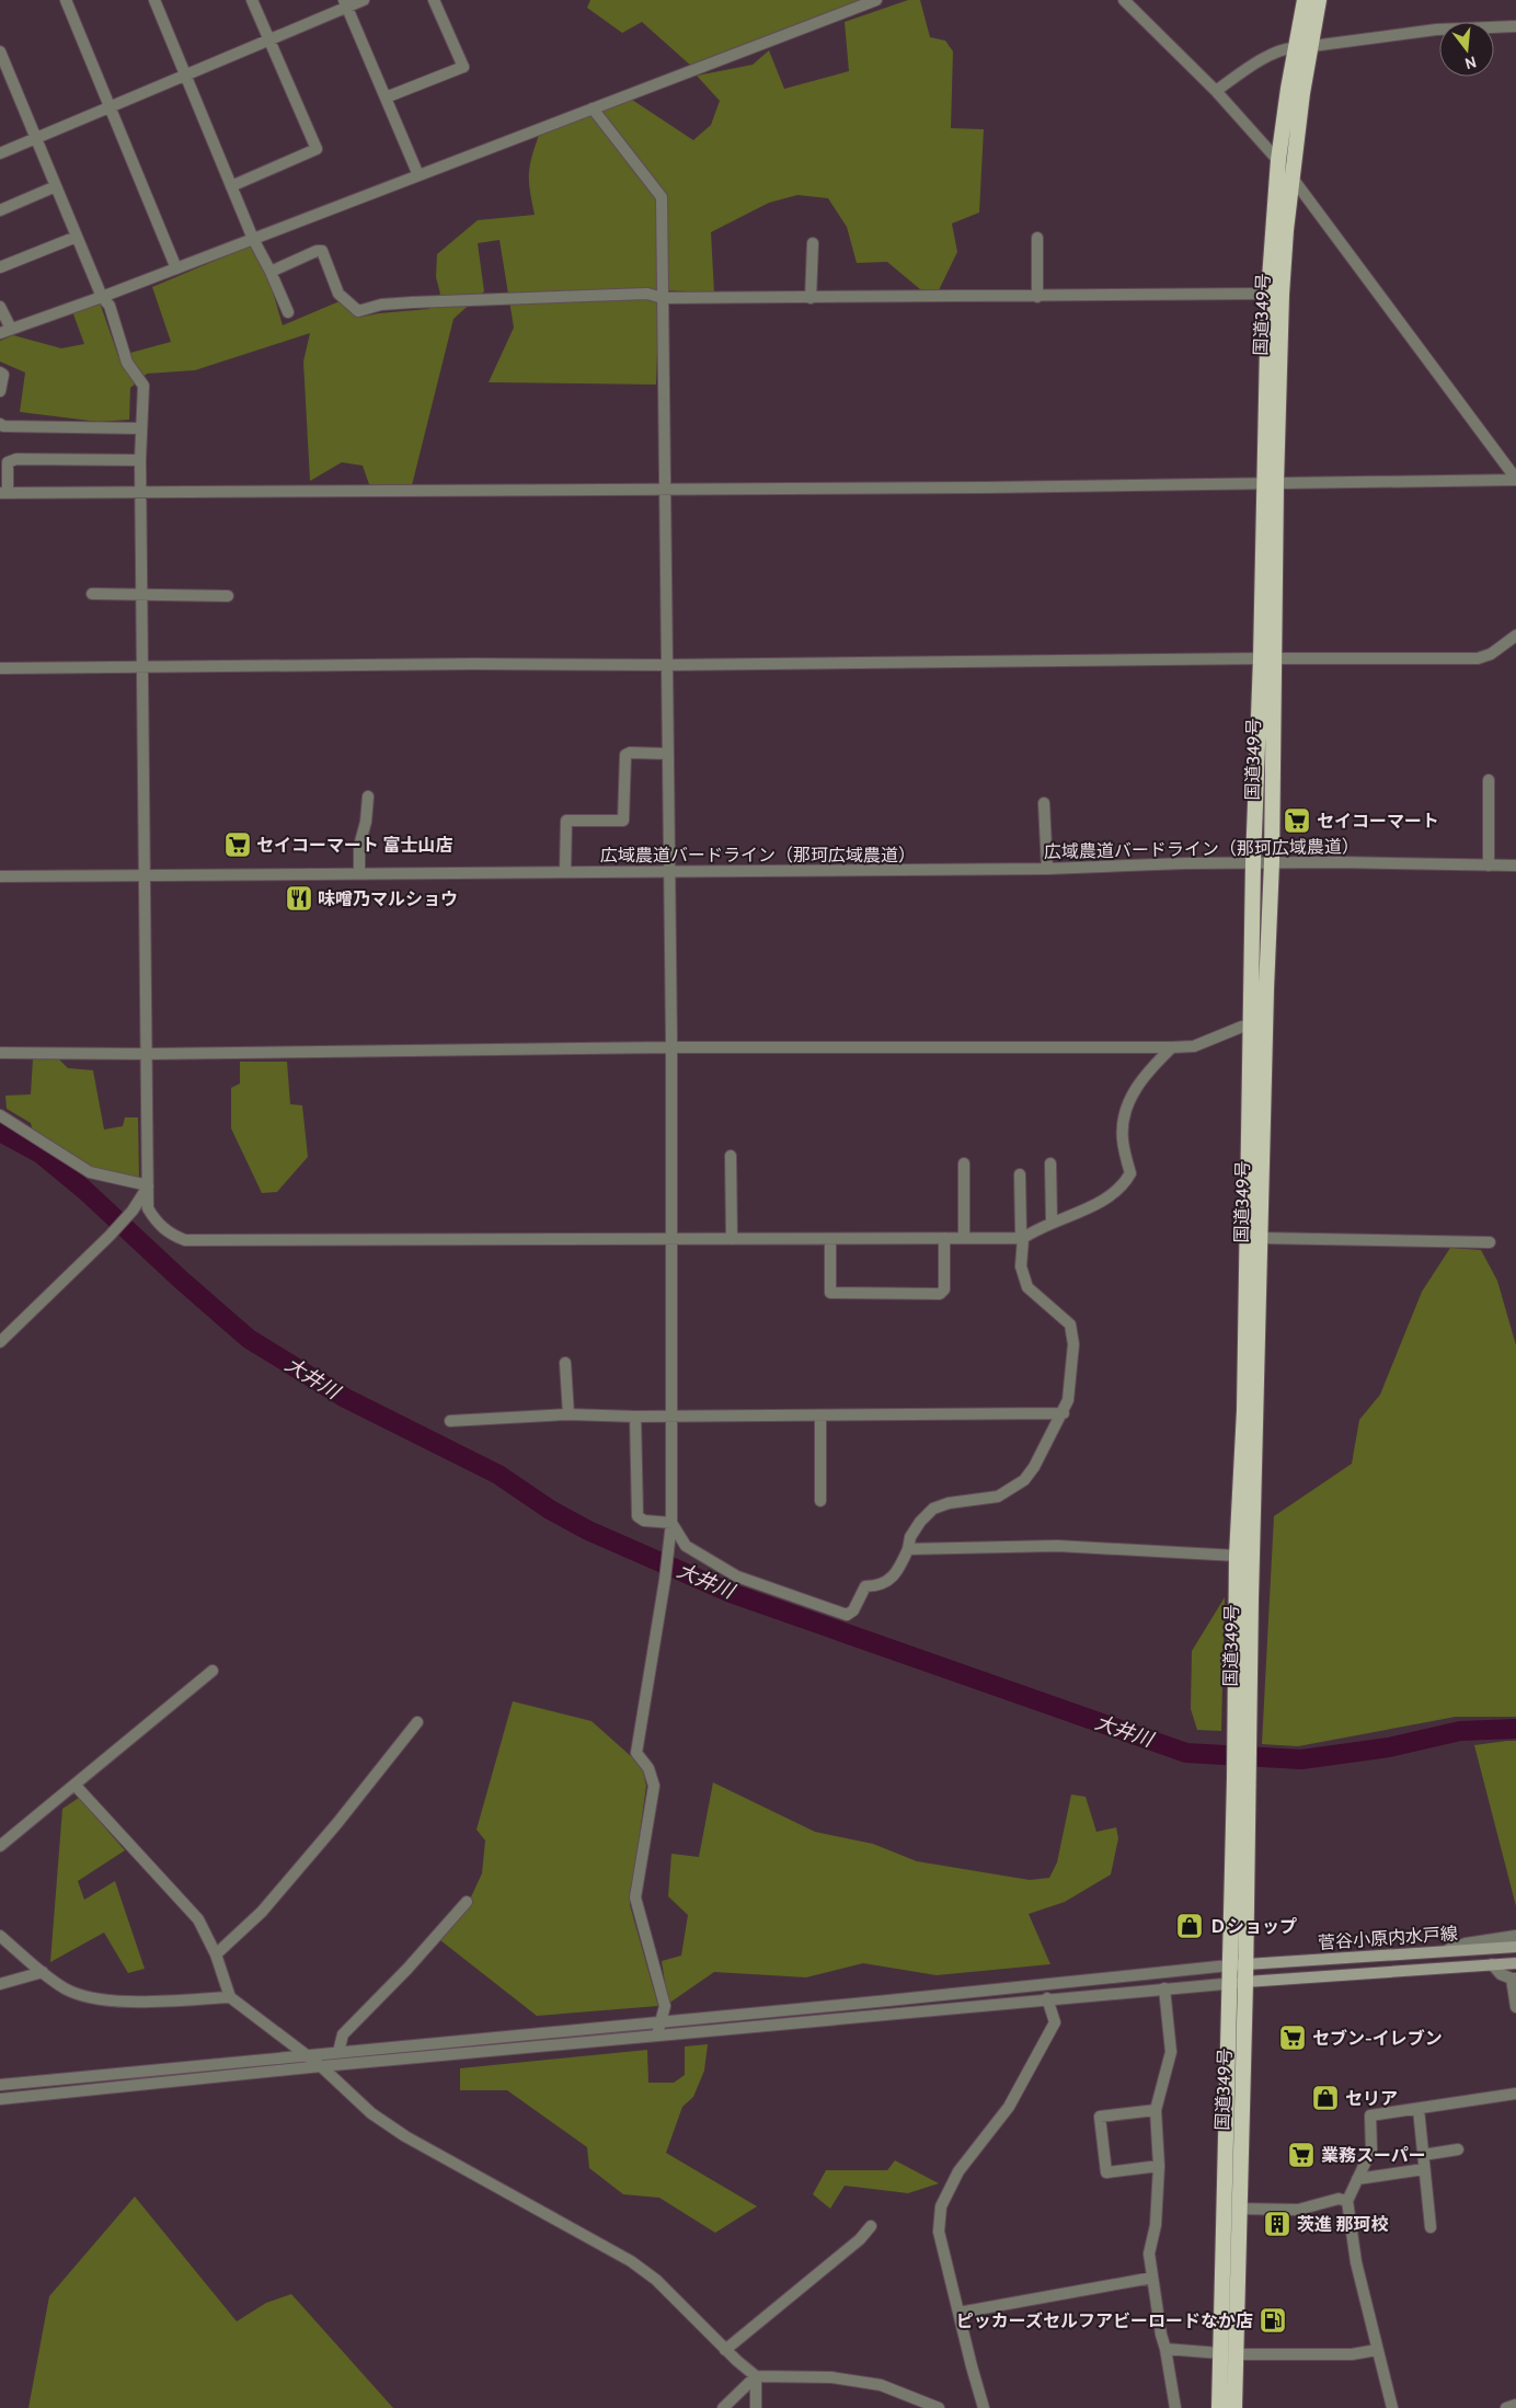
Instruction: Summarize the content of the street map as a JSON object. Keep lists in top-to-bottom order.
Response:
{
  "streets": {
    "highway": ["国道349号"],
    "main road": ["菅谷小原内水戸線"],
    "street": ["広域農道バードライン（那珂広域農道）"]
  },
  "crossings": [
    ["国道349号", "広域農道バードライン（那珂広域農道）"],
    ["国道349号", "菅谷小原内水戸線"]
  ],
  "water": ["大井川"],
  "places": {
    "supermarket": [
      "セイコーマート",
      "セイコーマート 富士山店",
      "セブン-イレブン",
      "業務スーパー"
    ],
    "restaurant": ["味噌乃マルショウ"],
    "shop": ["Ｄショップ", "セリア"],
    "building": ["茨進 那珂校"],
    "fuel station": ["ピッカーズセルフアビーロードなか店"]
  },
  "north": "bottom"
}
